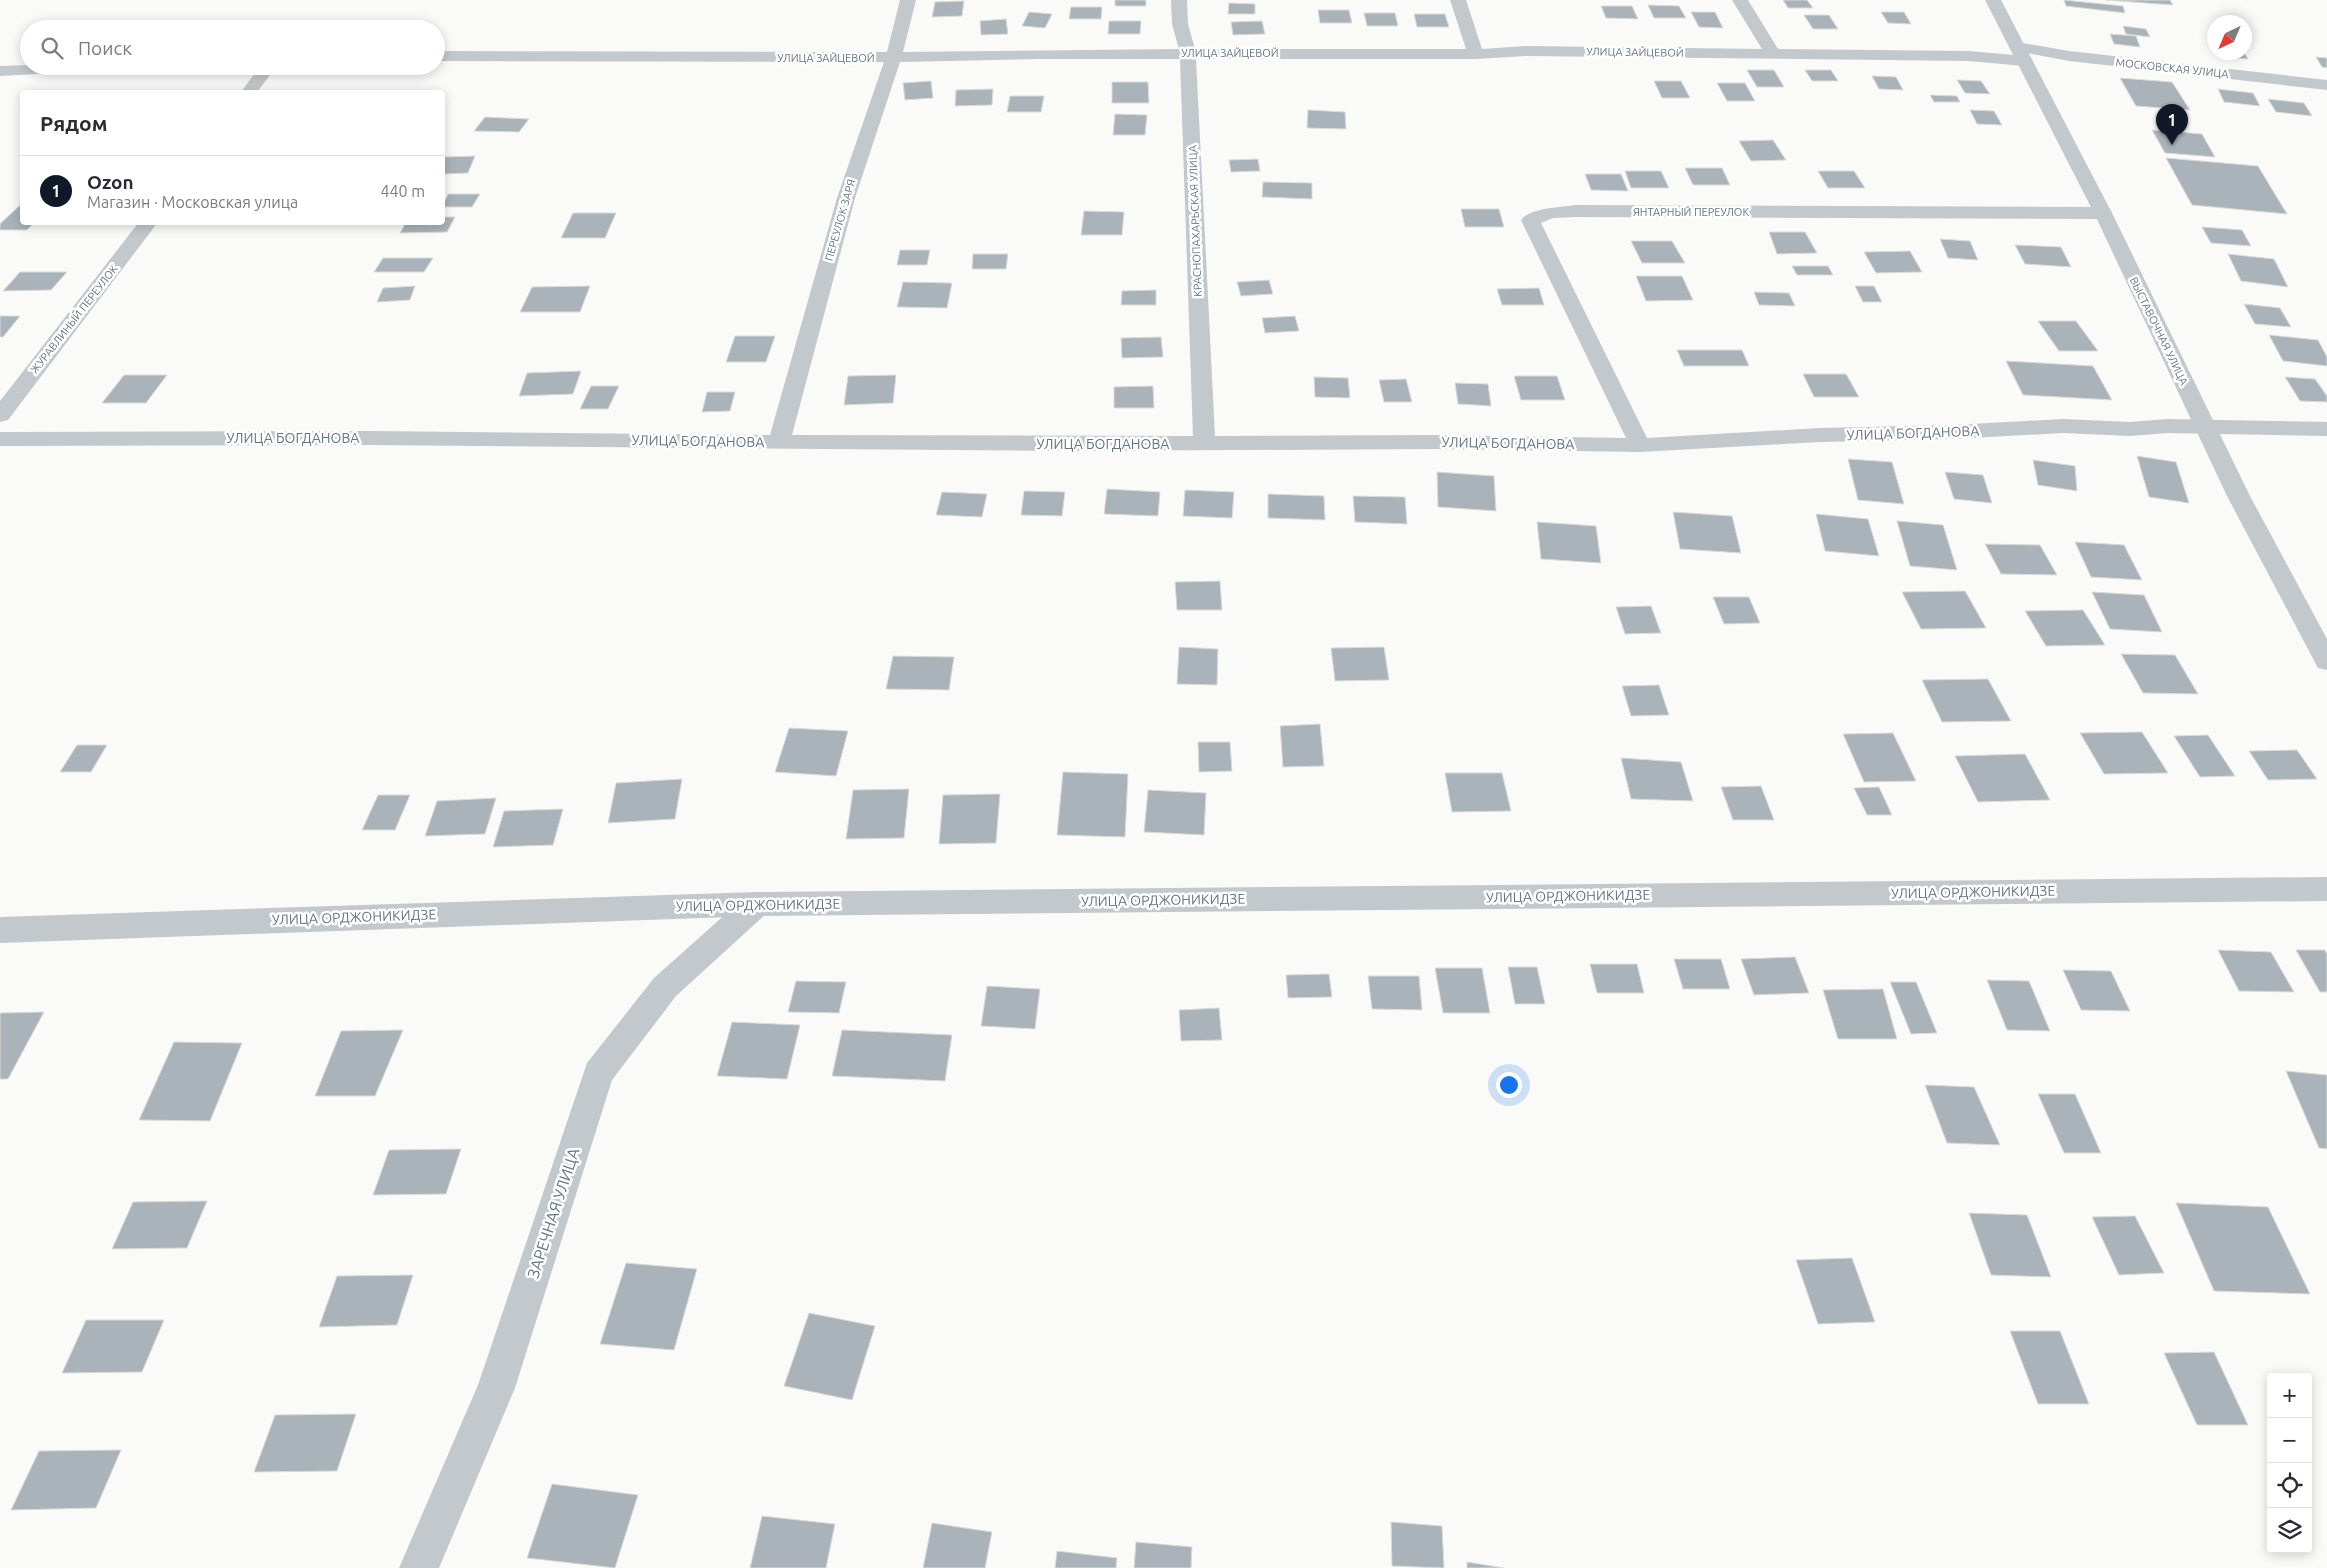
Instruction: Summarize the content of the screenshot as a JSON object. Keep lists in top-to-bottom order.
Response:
{
  "streets": {
    "street": [
      "УЛИЦА ЗАЙЦЕВОЙ",
      "МОСКОВСКАЯ УЛИЦА",
      "ЯНТАРНЫЙ ПЕРЕУЛОК",
      "ПЕРЕУЛОК ЗАРЯ",
      "КРАСНОПАХАРЬСКАЯ УЛИЦА",
      "ЖУРАВЛИНЫЙ ПЕРЕУЛОК",
      "ВЫСТАВОЧНАЯ УЛИЦА",
      "УЛИЦА БОГДАНОВА",
      "УЛИЦА ОРДЖОНИКИДЗЕ",
      "ЗАРЕЧНАЯ УЛИЦА"
    ]
  },
  "crossings": [
    ["УЛИЦА ЗАЙЦЕВОЙ", "МОСКОВСКАЯ УЛИЦА"],
    ["УЛИЦА ЗАЙЦЕВОЙ", "ПЕРЕУЛОК ЗАРЯ"],
    ["УЛИЦА ЗАЙЦЕВОЙ", "КРАСНОПАХАРЬСКАЯ УЛИЦА"],
    ["УЛИЦА ЗАЙЦЕВОЙ", "ВЫСТАВОЧНАЯ УЛИЦА"],
    ["МОСКОВСКАЯ УЛИЦА", "ВЫСТАВОЧНАЯ УЛИЦА"],
    ["ЯНТАРНЫЙ ПЕРЕУЛОК", "ВЫСТАВОЧНАЯ УЛИЦА"],
    ["ЯНТАРНЫЙ ПЕРЕУЛОК", "УЛИЦА БОГДАНОВА"],
    ["ПЕРЕУЛОК ЗАРЯ", "УЛИЦА БОГДАНОВА"],
    ["КРАСНОПАХАРЬСКАЯ УЛИЦА", "УЛИЦА БОГДАНОВА"],
    ["ВЫСТАВОЧНАЯ УЛИЦА", "УЛИЦА БОГДАНОВА"],
    ["УЛИЦА ОРДЖОНИКИДЗЕ", "ЗАРЕЧНАЯ УЛИЦА"]
  ],
  "north": "bottom left",
  "page": {
    "search": "Поиск",
    "heading": "Рядом",
    "pins": "1",
    "list": [
      {
        "mark": "1",
        "name": "Ozon",
        "note": "Магазин · Московская улица",
        "value": "440 m"
      }
    ],
    "map_buttons": ["+", "−"]
  }
}
